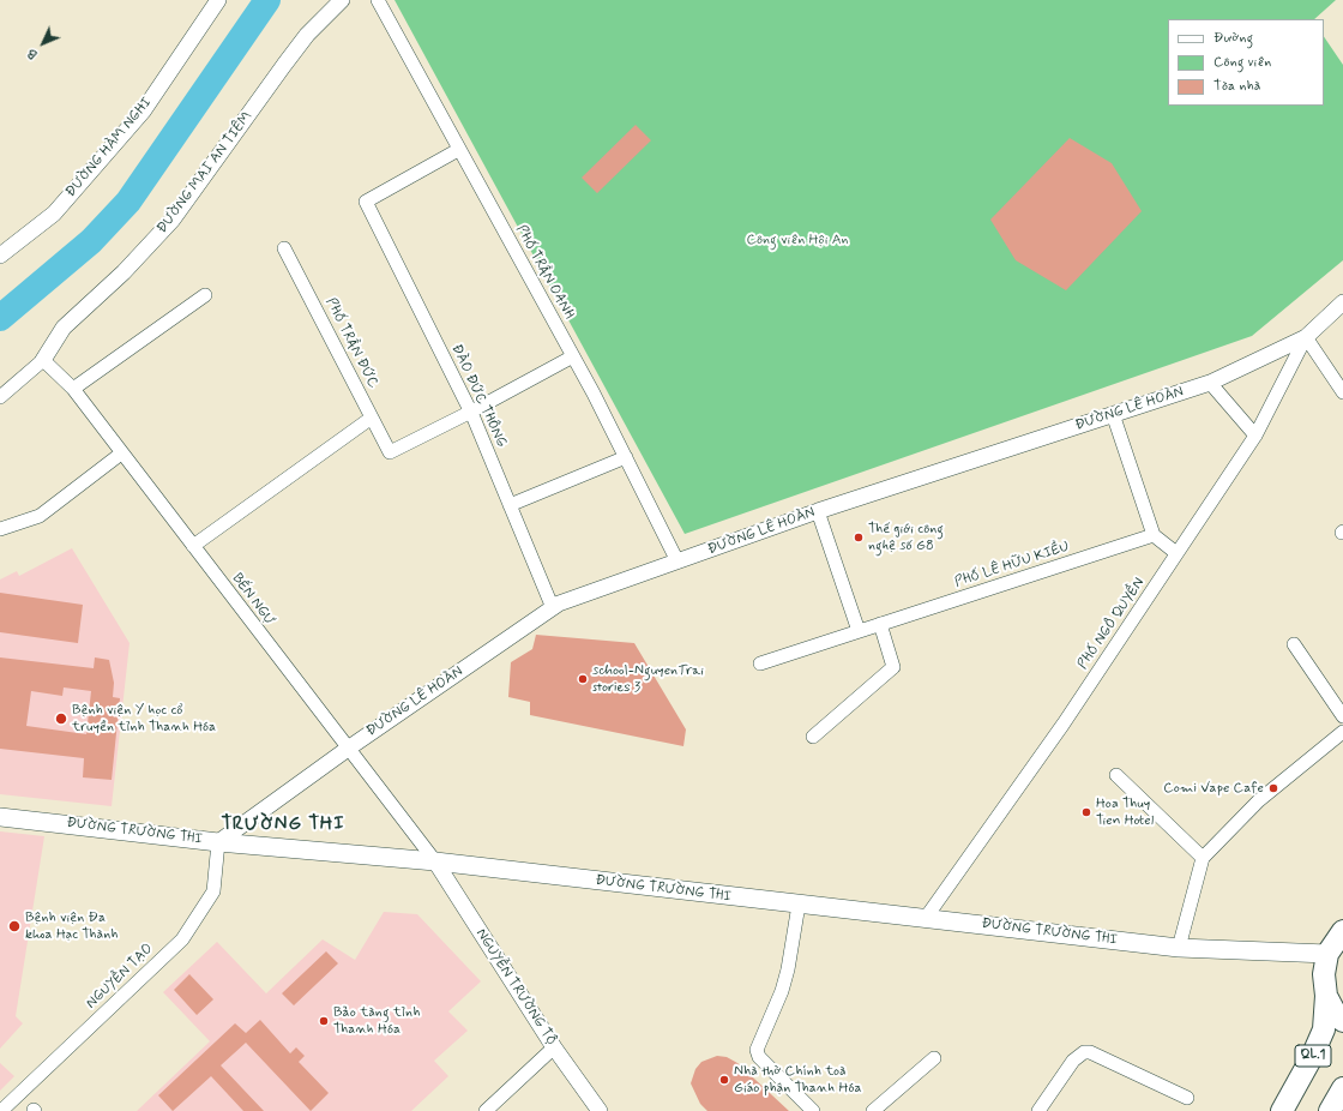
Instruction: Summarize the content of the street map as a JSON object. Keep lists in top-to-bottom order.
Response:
{
  "streets": {
    "highway": ["QL.1"],
    "main road": ["ĐƯỜNG TRƯỜNG THI"],
    "street": [
      "ĐƯỜNG HÀM NGHI",
      "ĐƯỜNG MAI AN TIÊM",
      "PHỐ TRẦN OANH",
      "PHỐ TRẦN ĐỨC",
      "ĐÀO ĐỨC THÔNG",
      "ĐƯỜNG LÊ HOÀN",
      "PHỐ LÊ HỮU KIỀU",
      "BẾN NGỰ",
      "PHỐ NGÔ QUYỀN",
      "NGUYỄN TẠO",
      "NGUYỄN TRƯỜNG TỘ"
    ]
  },
  "crossings": [
    ["ĐƯỜNG MAI AN TIÊM", "BẾN NGỰ"],
    ["PHỐ TRẦN OANH", "ĐÀO ĐỨC THÔNG"],
    ["PHỐ TRẦN OANH", "ĐƯỜNG LÊ HOÀN"],
    ["PHỐ TRẦN ĐỨC", "ĐÀO ĐỨC THÔNG"],
    ["ĐÀO ĐỨC THÔNG", "ĐƯỜNG LÊ HOÀN"],
    ["ĐƯỜNG LÊ HOÀN", "BẾN NGỰ"],
    ["ĐƯỜNG LÊ HOÀN", "PHỐ NGÔ QUYỀN"],
    ["ĐƯỜNG LÊ HOÀN", "ĐƯỜNG TRƯỜNG THI"],
    ["ĐƯỜNG LÊ HOÀN", "NGUYỄN TẠO"],
    ["BẾN NGỰ", "ĐƯỜNG TRƯỜNG THI"],
    ["BẾN NGỰ", "NGUYỄN TRƯỜNG TỘ"],
    ["PHỐ NGÔ QUYỀN", "ĐƯỜNG TRƯỜNG THI"],
    ["ĐƯỜNG TRƯỜNG THI", "NGUYỄN TẠO"],
    ["ĐƯỜNG TRƯỜNG THI", "NGUYỄN TRƯỜNG TỘ"]
  ],
  "districts": ["TRƯỜNG THI"],
  "parks": ["Công viên Hội An"],
  "places": [
    "Thế giới công nghệ số G8",
    "school-NguyenTrai stories 3",
    "Bệnh viện Y học cổ truyền tỉnh Thanh Hóa",
    "Comi Vape Cafe",
    "Hoa Thuy Tien Hotel",
    "Bệnh viện Đa khoa Hạc Thành",
    "Bảo tàng tỉnh Thanh Hóa",
    "Nhà thờ Chính toà Giáo phận Thanh Hóa"
  ],
  "legend": ["Đường", "Công viên", "Tòa nhà"],
  "north": "bottom left"
}
